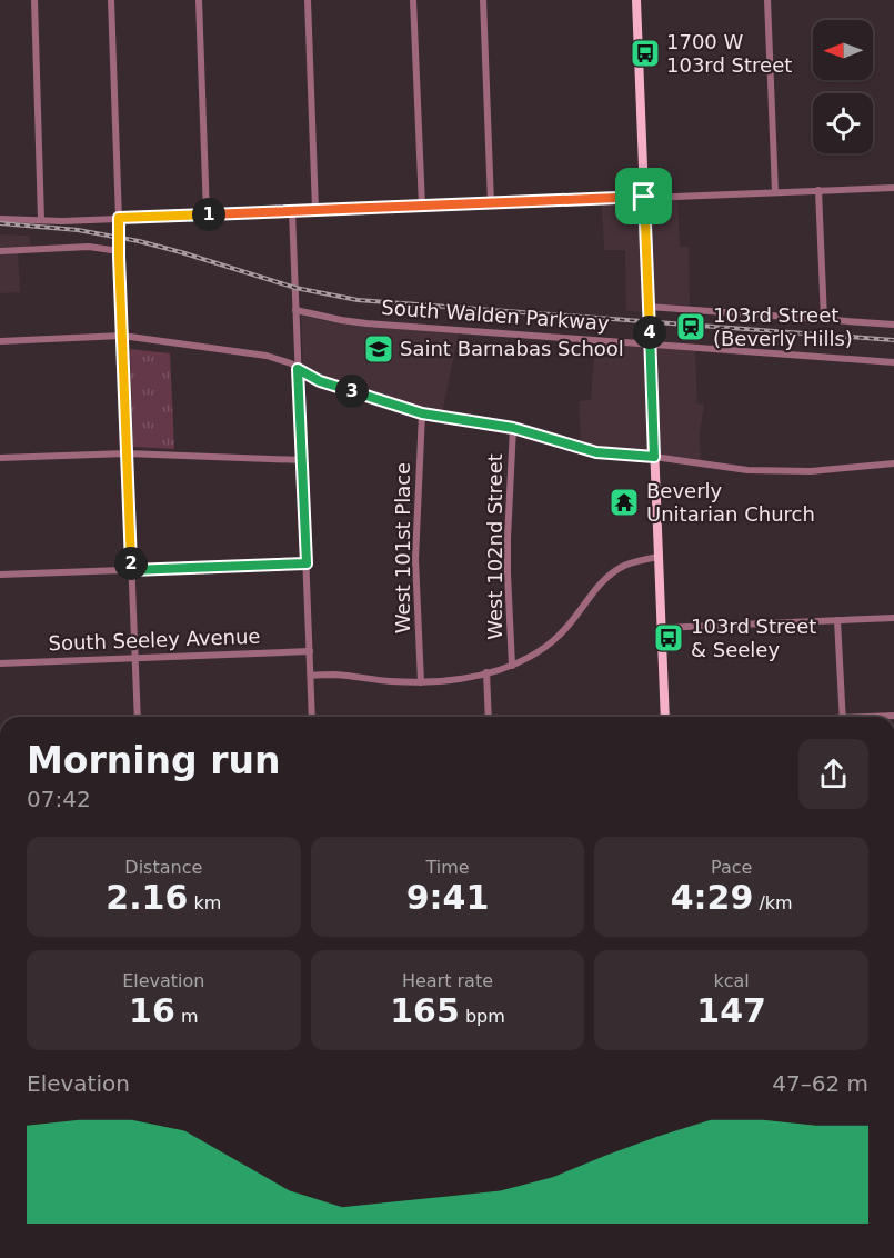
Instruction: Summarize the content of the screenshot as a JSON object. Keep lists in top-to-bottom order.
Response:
{
  "streets": {
    "street": [
      "South Walden Parkway",
      "West 102nd Street",
      "West 101st Place",
      "South Seeley Avenue"
    ]
  },
  "places": {
    "bus stop": ["1700 W 103rd Street", "103rd Street & Seeley"],
    "station": ["103rd Street (Beverly Hills)"],
    "school or university": ["Saint Barnabas School"],
    "temple": ["Beverly Unitarian Church"]
  },
  "north": "left",
  "page": {
    "pins": [
      "1",
      "4",
      "3",
      "2"
    ],
    "heading": ["Morning run", "07:42"],
    "stats": [
      ["Distance", "2.16 km"],
      ["Time", "9:41"],
      ["Pace", "4:29 /km"],
      ["Elevation", "16 m"],
      ["Heart rate", "165 bpm"],
      ["kcal", "147"]
    ],
    "chart": ["Elevation", "47–62 m"]
  }
}
